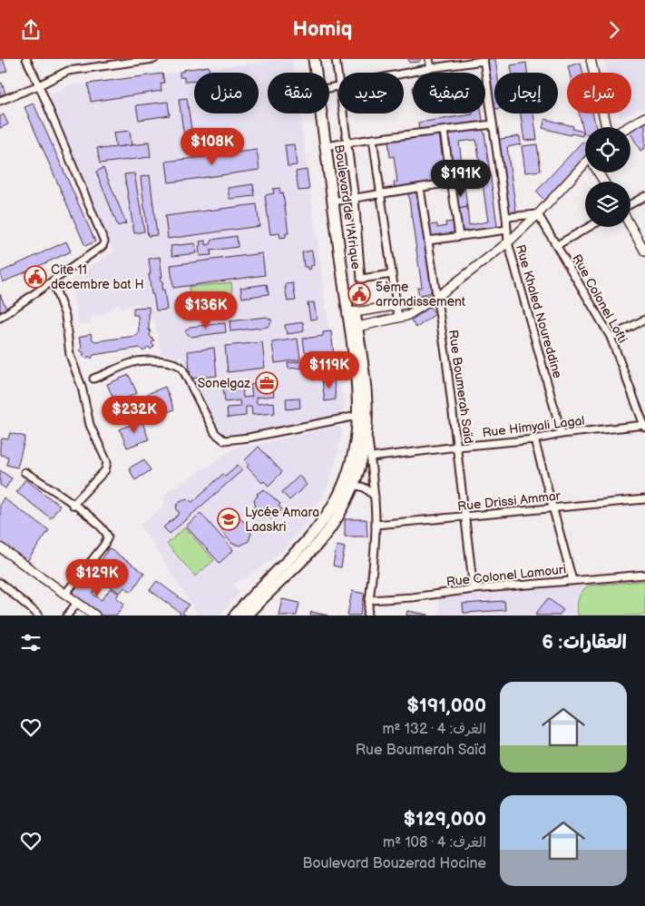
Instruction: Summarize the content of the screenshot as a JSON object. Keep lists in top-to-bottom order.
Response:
{
  "streets": {
    "main road": ["Boulevard de l'Afrique"],
    "street": [
      "Rue Colonel Lofti",
      "Rue Khaled Noureddine",
      "Rue Boumerah Saïd",
      "Rue Himyali Lagal",
      "Rue Drissi Ammar",
      "Rue Colonel Lamouri"
    ]
  },
  "crossings": [
    ["Rue Colonel Lofti", "Rue Himyali Lagal"],
    ["Rue Khaled Noureddine", "Rue Himyali Lagal"],
    ["Rue Boumerah Saïd", "Rue Himyali Lagal"],
    ["Rue Boumerah Saïd", "Rue Drissi Ammar"],
    ["Rue Boumerah Saïd", "Rue Colonel Lamouri"]
  ],
  "places": {
    "public building": ["Cite 11 decembre bat H", "5ème arrondissement"],
    "office": ["Sonelgaz"],
    "school or university": ["Lycée Amara Laaskri"]
  },
  "page": {
    "header": "Homiq",
    "chip": [
      "شراء",
      "إيجار",
      "تصفية",
      "جديد",
      "شقة",
      "منزل"
    ],
    "price": [
      "$108K",
      "$191K",
      "$136K",
      "$119K",
      "$232K",
      "$129K"
    ],
    "heading": "العقارات: 6",
    "list": [
      {
        "name": "$191,000",
        "note": "الغرف: 4 · 132 m² · Rue Boumerah Saïd"
      },
      {
        "name": "$129,000",
        "note": "الغرف: 4 · 108 m² · Boulevard Bouzerad Hocine"
      }
    ]
  }
}
